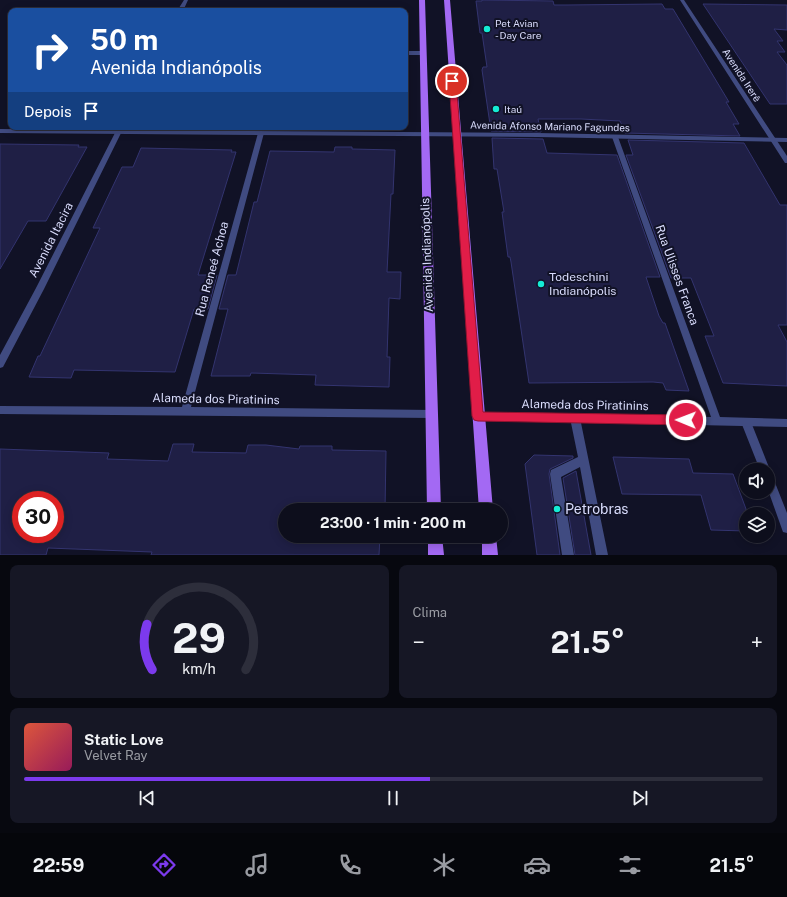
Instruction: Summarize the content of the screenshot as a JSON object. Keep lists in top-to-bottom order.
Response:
{
  "streets": {
    "main road": ["Avenida Indianópolis"],
    "street": [
      "Avenida Irerê",
      "Avenida Afonso Mariano Fagundes",
      "Avenida Itacira",
      "Rua Reneé Achoa",
      "Rua Ulisses Franca",
      "Alameda dos Piratinins"
    ]
  },
  "crossings": [
    ["Avenida Irerê", "Avenida Afonso Mariano Fagundes"],
    ["Avenida Afonso Mariano Fagundes", "Avenida Itacira"],
    ["Avenida Afonso Mariano Fagundes", "Avenida Indianópolis"],
    ["Avenida Afonso Mariano Fagundes", "Rua Reneé Achoa"],
    ["Avenida Afonso Mariano Fagundes", "Rua Ulisses Franca"],
    ["Avenida Indianópolis", "Alameda dos Piratinins"],
    ["Rua Reneé Achoa", "Alameda dos Piratinins"],
    ["Rua Ulisses Franca", "Alameda dos Piratinins"]
  ],
  "places": [
    "Pet Avian - Day Care",
    "Itaú",
    "Todeschini Indianópolis",
    "Petrobras"
  ],
  "page": {
    "turn": ["50 m", "Avenida Indianópolis"],
    "then": "Depois",
    "limit": "30",
    "trip": "23:00 · 1 min · 200 m",
    "tile": "Clima",
    "heat": ["−", "21.5°", "+"],
    "song": ["Static Love", "Velvet Ray"],
    "tabs": ["22:59", "21.5°"],
    "gauge": ["29", "km/h"]
  }
}
